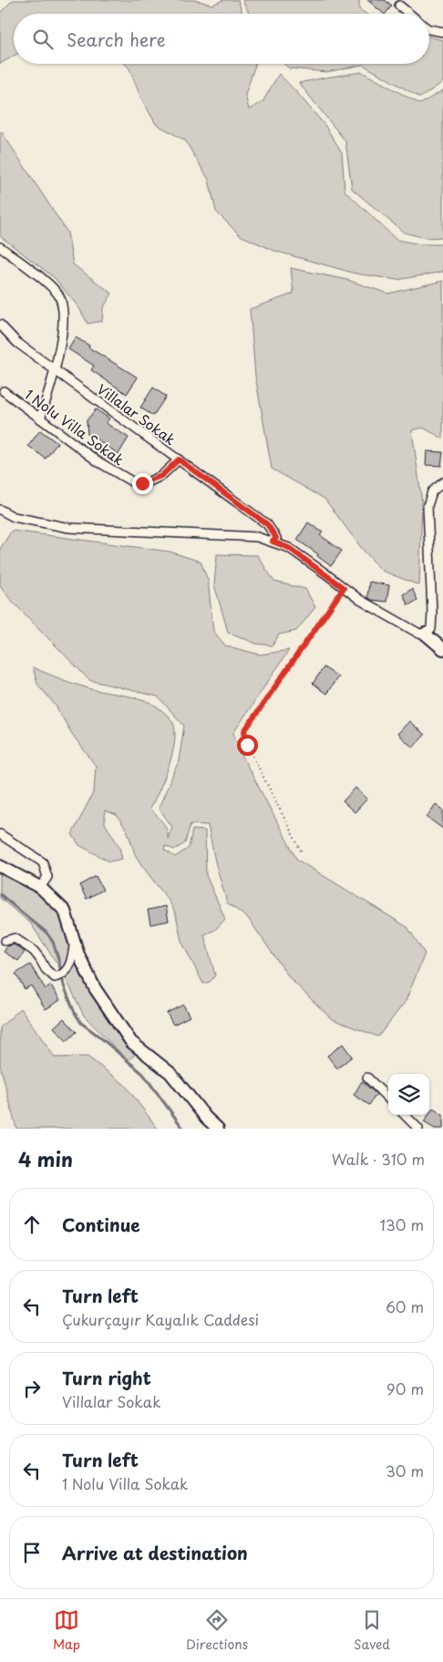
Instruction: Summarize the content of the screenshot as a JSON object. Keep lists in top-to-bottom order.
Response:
{
  "streets": {
    "street": ["Villalar Sokak", "1 Nolu Villa Sokak"]
  },
  "crossings": [
    ["Villalar Sokak", "1 Nolu Villa Sokak"]
  ],
  "page": {
    "search": "Search here",
    "heading": ["4 min", "Walk · 310 m"],
    "list": [
      ["Continue", "130 m"],
      ["Turn left", "Çukurçayır Kayalık Caddesi", "60 m"],
      ["Turn right", "Villalar Sokak", "90 m"],
      ["Turn left", "1 Nolu Villa Sokak", "30 m"],
      "Arrive at destination"
    ],
    "nav": ["Map", "Directions", "Saved"]
  }
}
